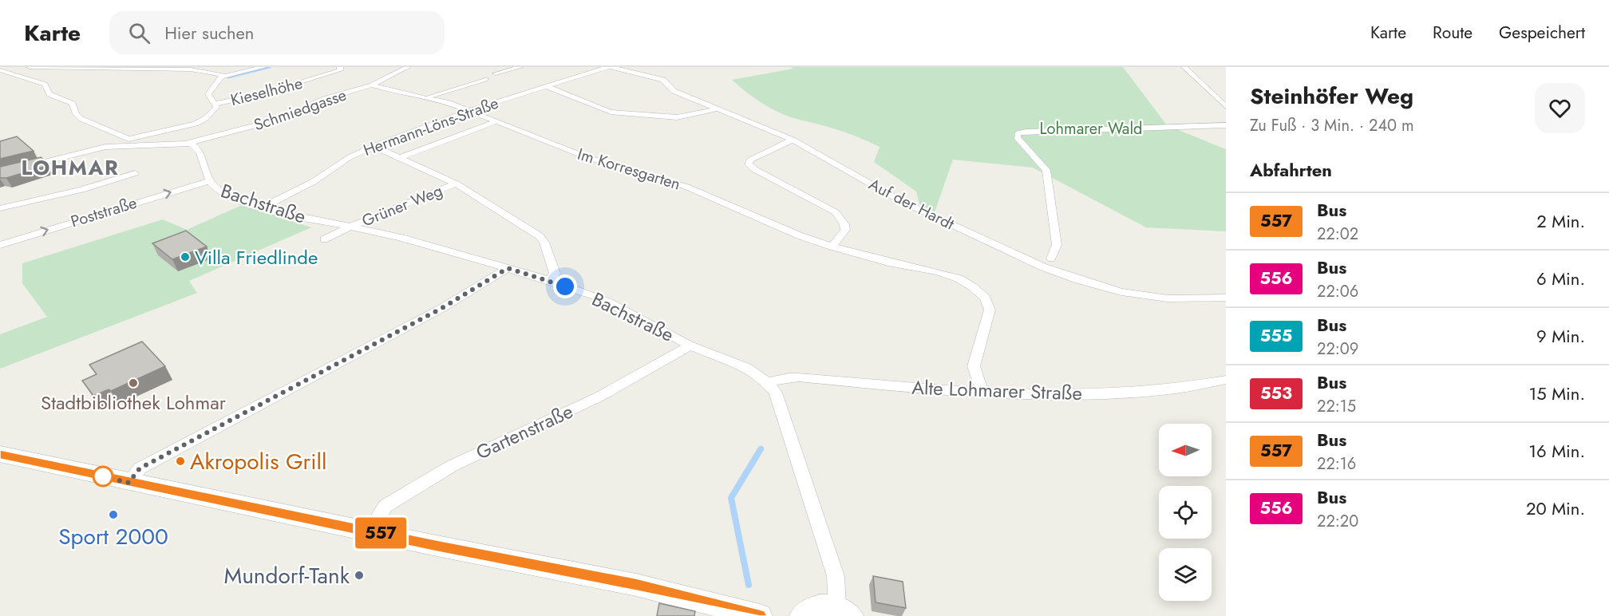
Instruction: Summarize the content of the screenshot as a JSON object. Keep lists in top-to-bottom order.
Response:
{
  "streets": {
    "street": [
      "Kieselhöhe",
      "Schmiedgasse",
      "Hermann-Löns-Straße",
      "Im Korresgarten",
      "Bachstraße",
      "Auf der Hardt",
      "Grüner Weg",
      "Poststraße",
      "Alte Lohmarer Straße",
      "Gartenstraße"
    ]
  },
  "crossings": [
    ["Schmiedgasse", "Im Korresgarten"],
    ["Schmiedgasse", "Bachstraße"],
    ["Hermann-Löns-Straße", "Im Korresgarten"],
    ["Hermann-Löns-Straße", "Bachstraße"],
    ["Im Korresgarten", "Alte Lohmarer Straße"],
    ["Bachstraße", "Grüner Weg"],
    ["Bachstraße", "Poststraße"],
    ["Bachstraße", "Alte Lohmarer Straße"],
    ["Bachstraße", "Gartenstraße"]
  ],
  "districts": ["LOHMAR"],
  "parks": ["Lohmarer Wald"],
  "places": [
    "Villa Friedlinde",
    "Stadtbibliothek Lohmar",
    "Akropolis Grill",
    "Sport 2000",
    "Mundorf-Tank"
  ],
  "lines": ["bus line 557"],
  "north": "left",
  "page": {
    "header": "Karte",
    "search": "Hier suchen",
    "nav": ["Karte", "Route", "Gespeichert"],
    "on_map": "557",
    "heading": [
      ["Steinhöfer Weg", "Zu Fuß · 3 Min. · 240 m"],
      "Abfahrten"
    ],
    "list": [
      {
        "mark": "557",
        "name": "Bus",
        "note": "22:02",
        "value": "2 Min."
      },
      {
        "mark": "556",
        "name": "Bus",
        "note": "22:06",
        "value": "6 Min."
      },
      {
        "mark": "555",
        "name": "Bus",
        "note": "22:09",
        "value": "9 Min."
      },
      {
        "mark": "553",
        "name": "Bus",
        "note": "22:15",
        "value": "15 Min."
      },
      {
        "mark": "557",
        "name": "Bus",
        "note": "22:16",
        "value": "16 Min."
      },
      {
        "mark": "556",
        "name": "Bus",
        "note": "22:20",
        "value": "20 Min."
      }
    ]
  }
}
